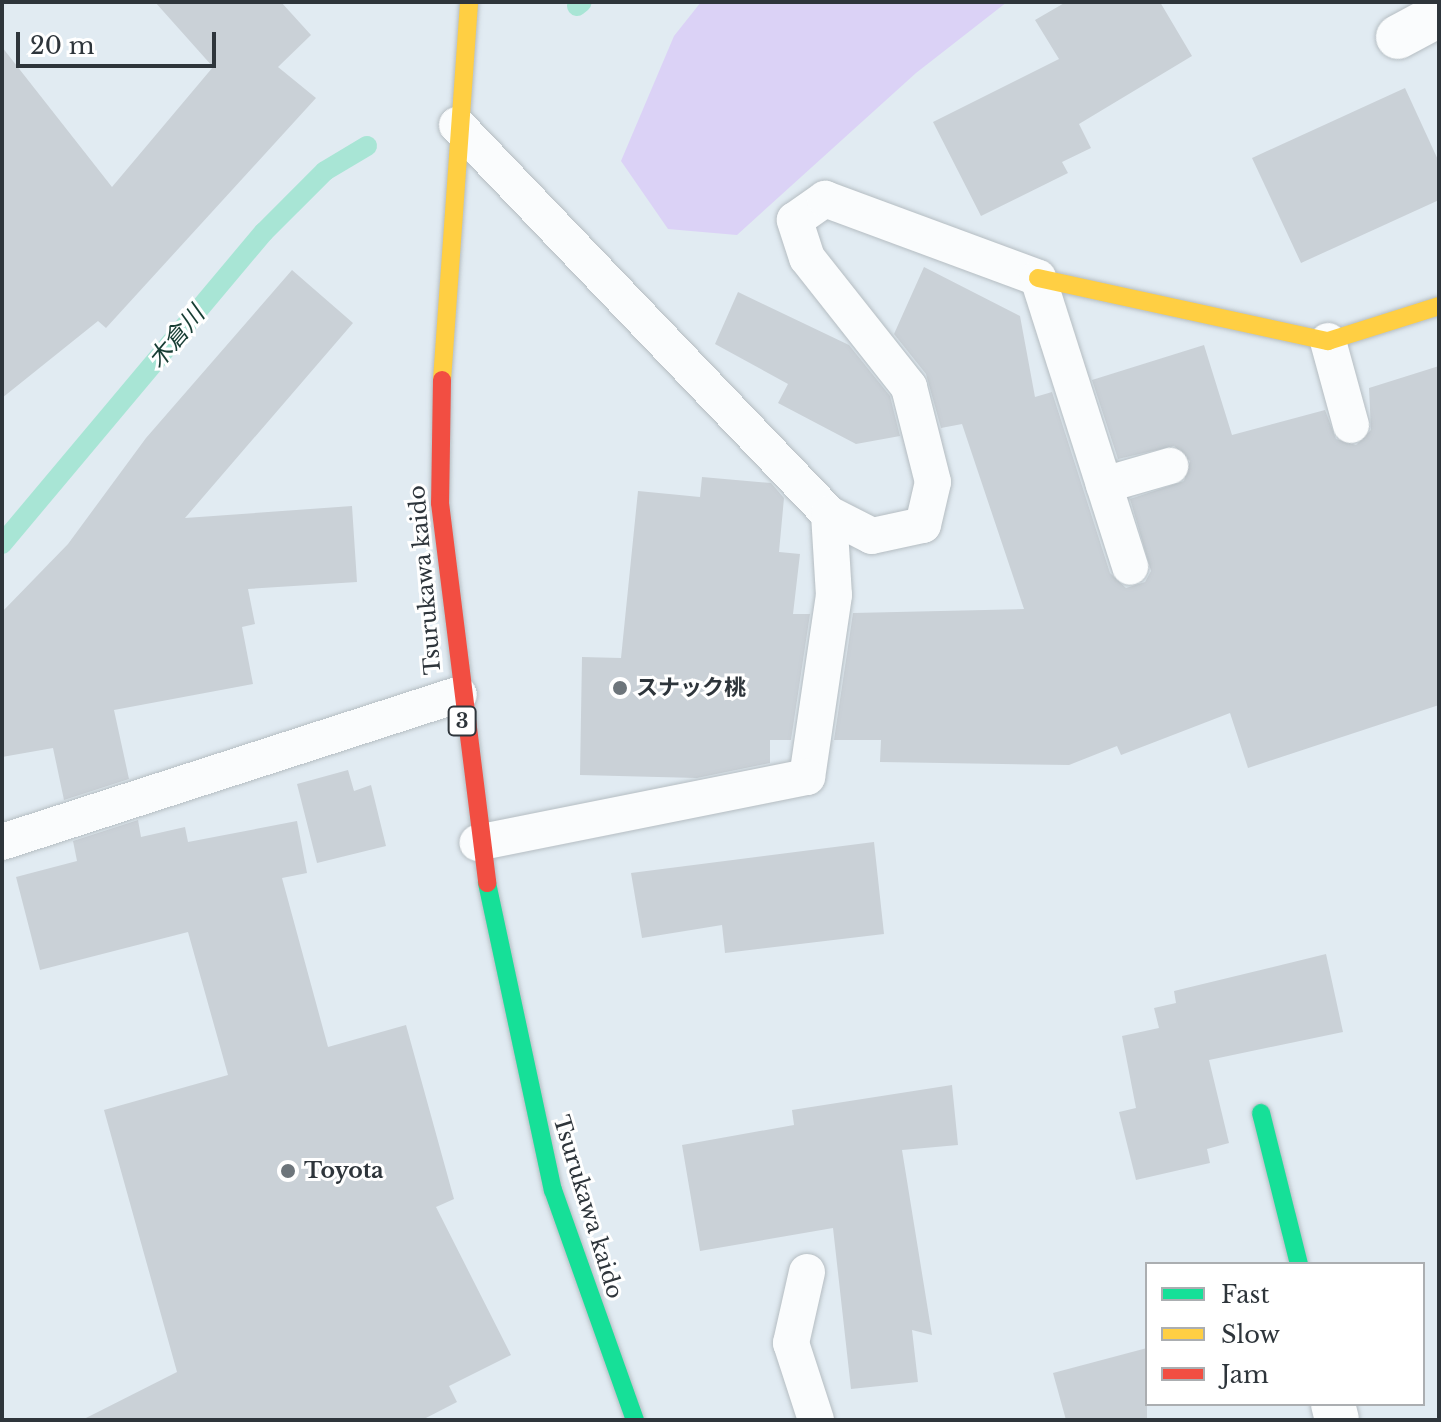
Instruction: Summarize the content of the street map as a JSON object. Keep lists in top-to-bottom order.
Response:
{
  "streets": {
    "main road": ["Tsurukawa kaido", "3"]
  },
  "water": ["木倉川"],
  "places": ["スナック桃", "Toyota"],
  "legend": ["Fast", "Slow", "Jam"],
  "scale_bar": "20 m"
}
